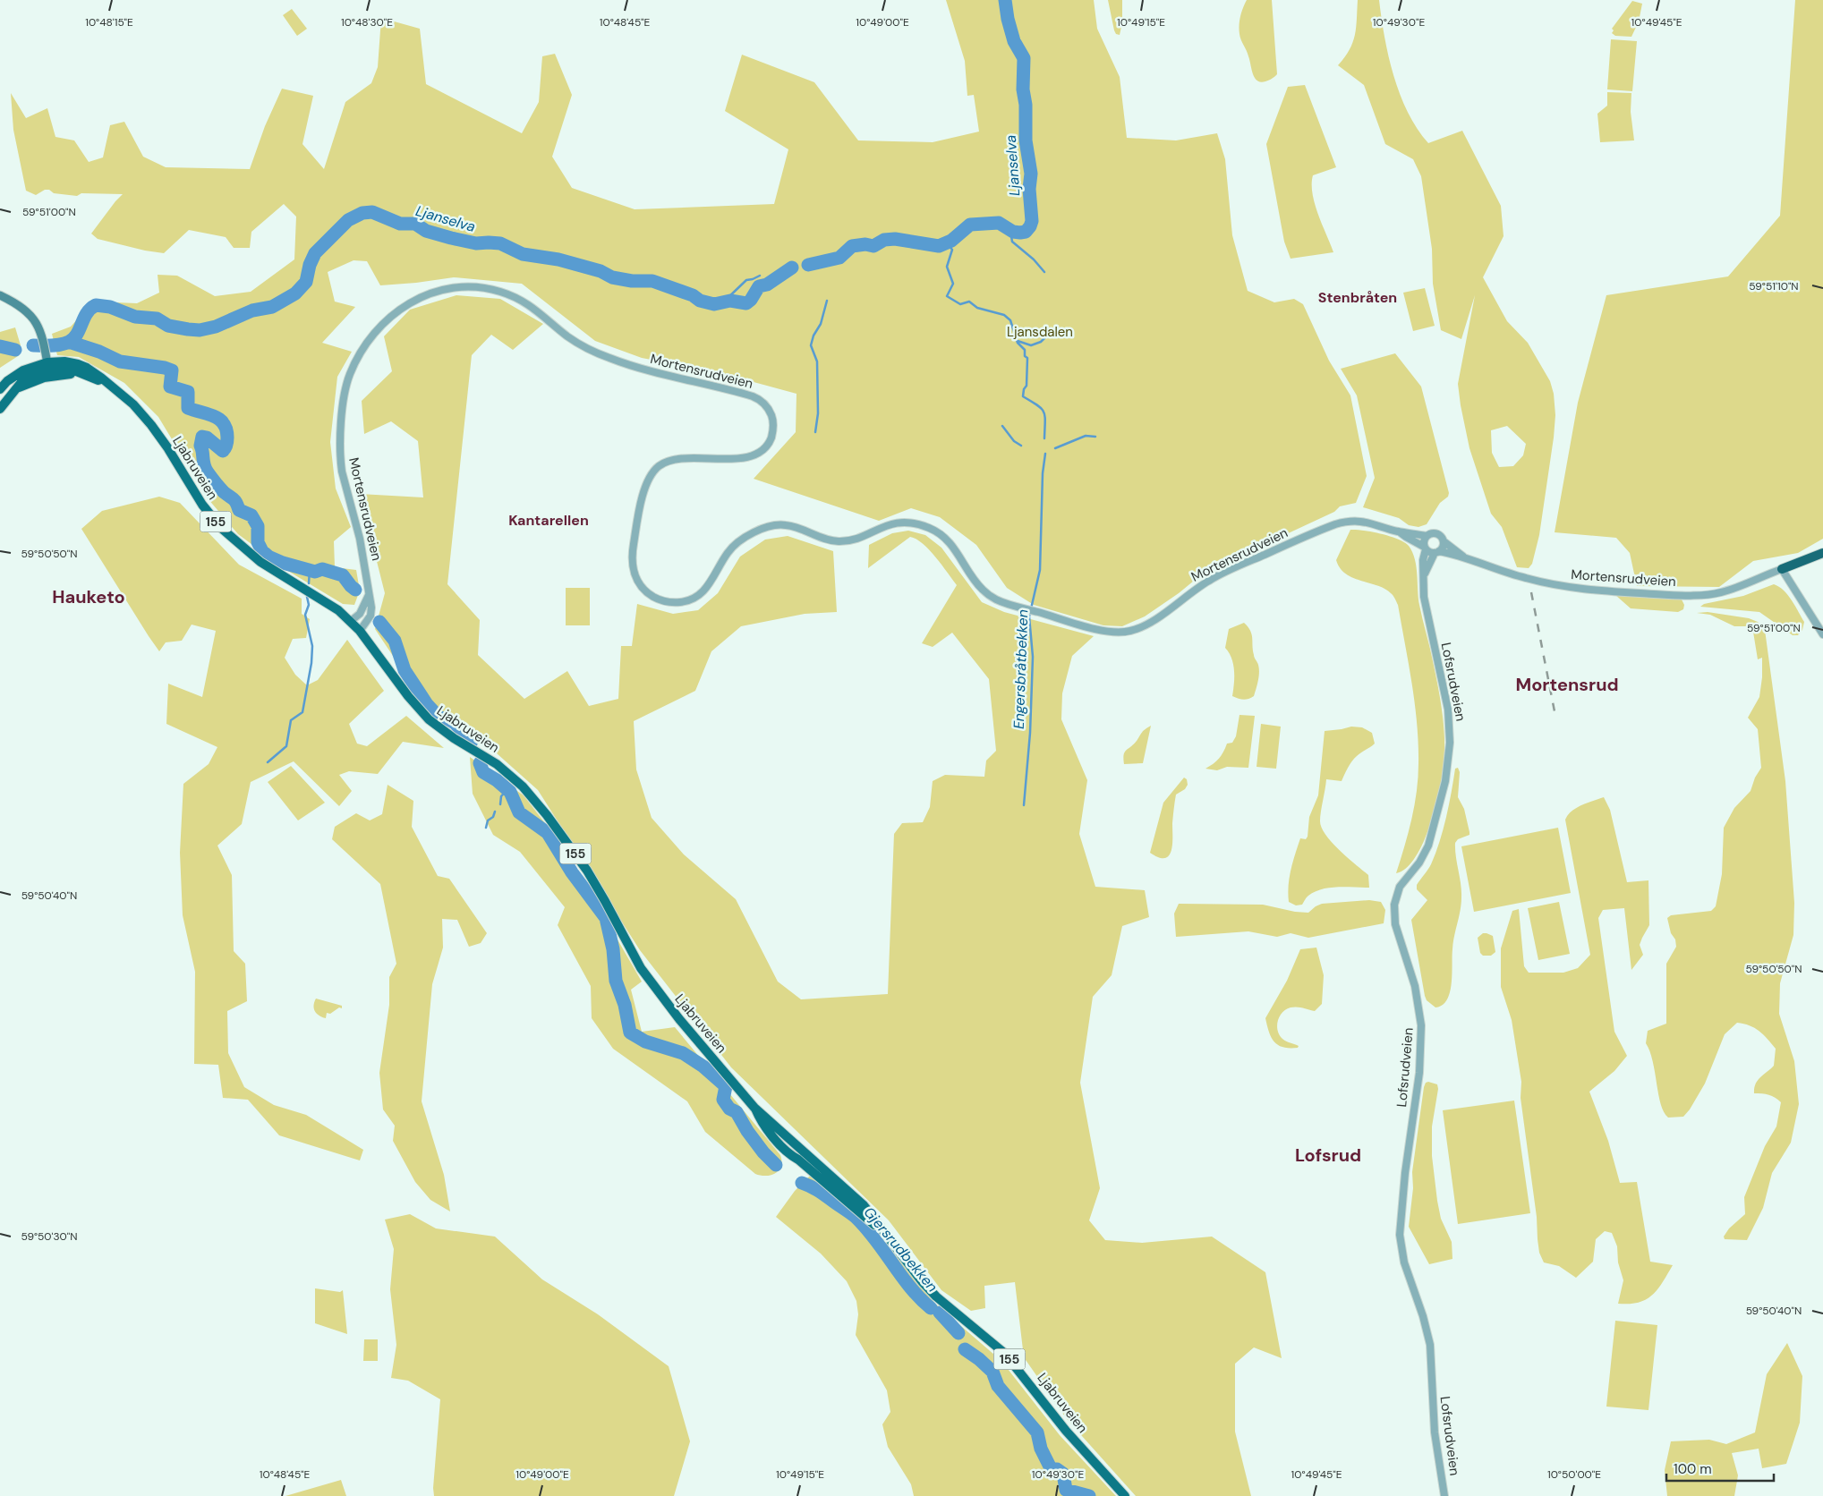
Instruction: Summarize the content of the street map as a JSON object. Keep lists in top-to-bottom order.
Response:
{
  "streets": {
    "main road": ["Ljabruveien", "155"],
    "street": ["Mortensrudveien", "Lofsrudveien"]
  },
  "crossings": [
    ["Mortensrudveien", "Ljabruveien"],
    ["Mortensrudveien", "Lofsrudveien"],
    ["Ljabruveien", "155"]
  ],
  "districts": [
    "Stenbråten",
    "Kantarellen",
    "Hauketo",
    "Mortensrud",
    "Lofsrud"
  ],
  "water": ["Ljanselva", "Engersbråtbekken", "Gjersrudbekken"],
  "parks": ["Ljansdalen"],
  "scale_bar": "100 m",
  "coordinates": [
    "10°48'15\"E",
    "10°48'30\"E",
    "10°48'45\"E",
    "10°49'00\"E",
    "10°49'15\"E",
    "10°49'30\"E",
    "10°49'45\"E",
    "59°51'00\"N",
    "59°51'10\"N",
    "59°50'50\"N",
    "59°50'40\"N",
    "59°50'30\"N",
    "10°50'00\"E"
  ]
}
